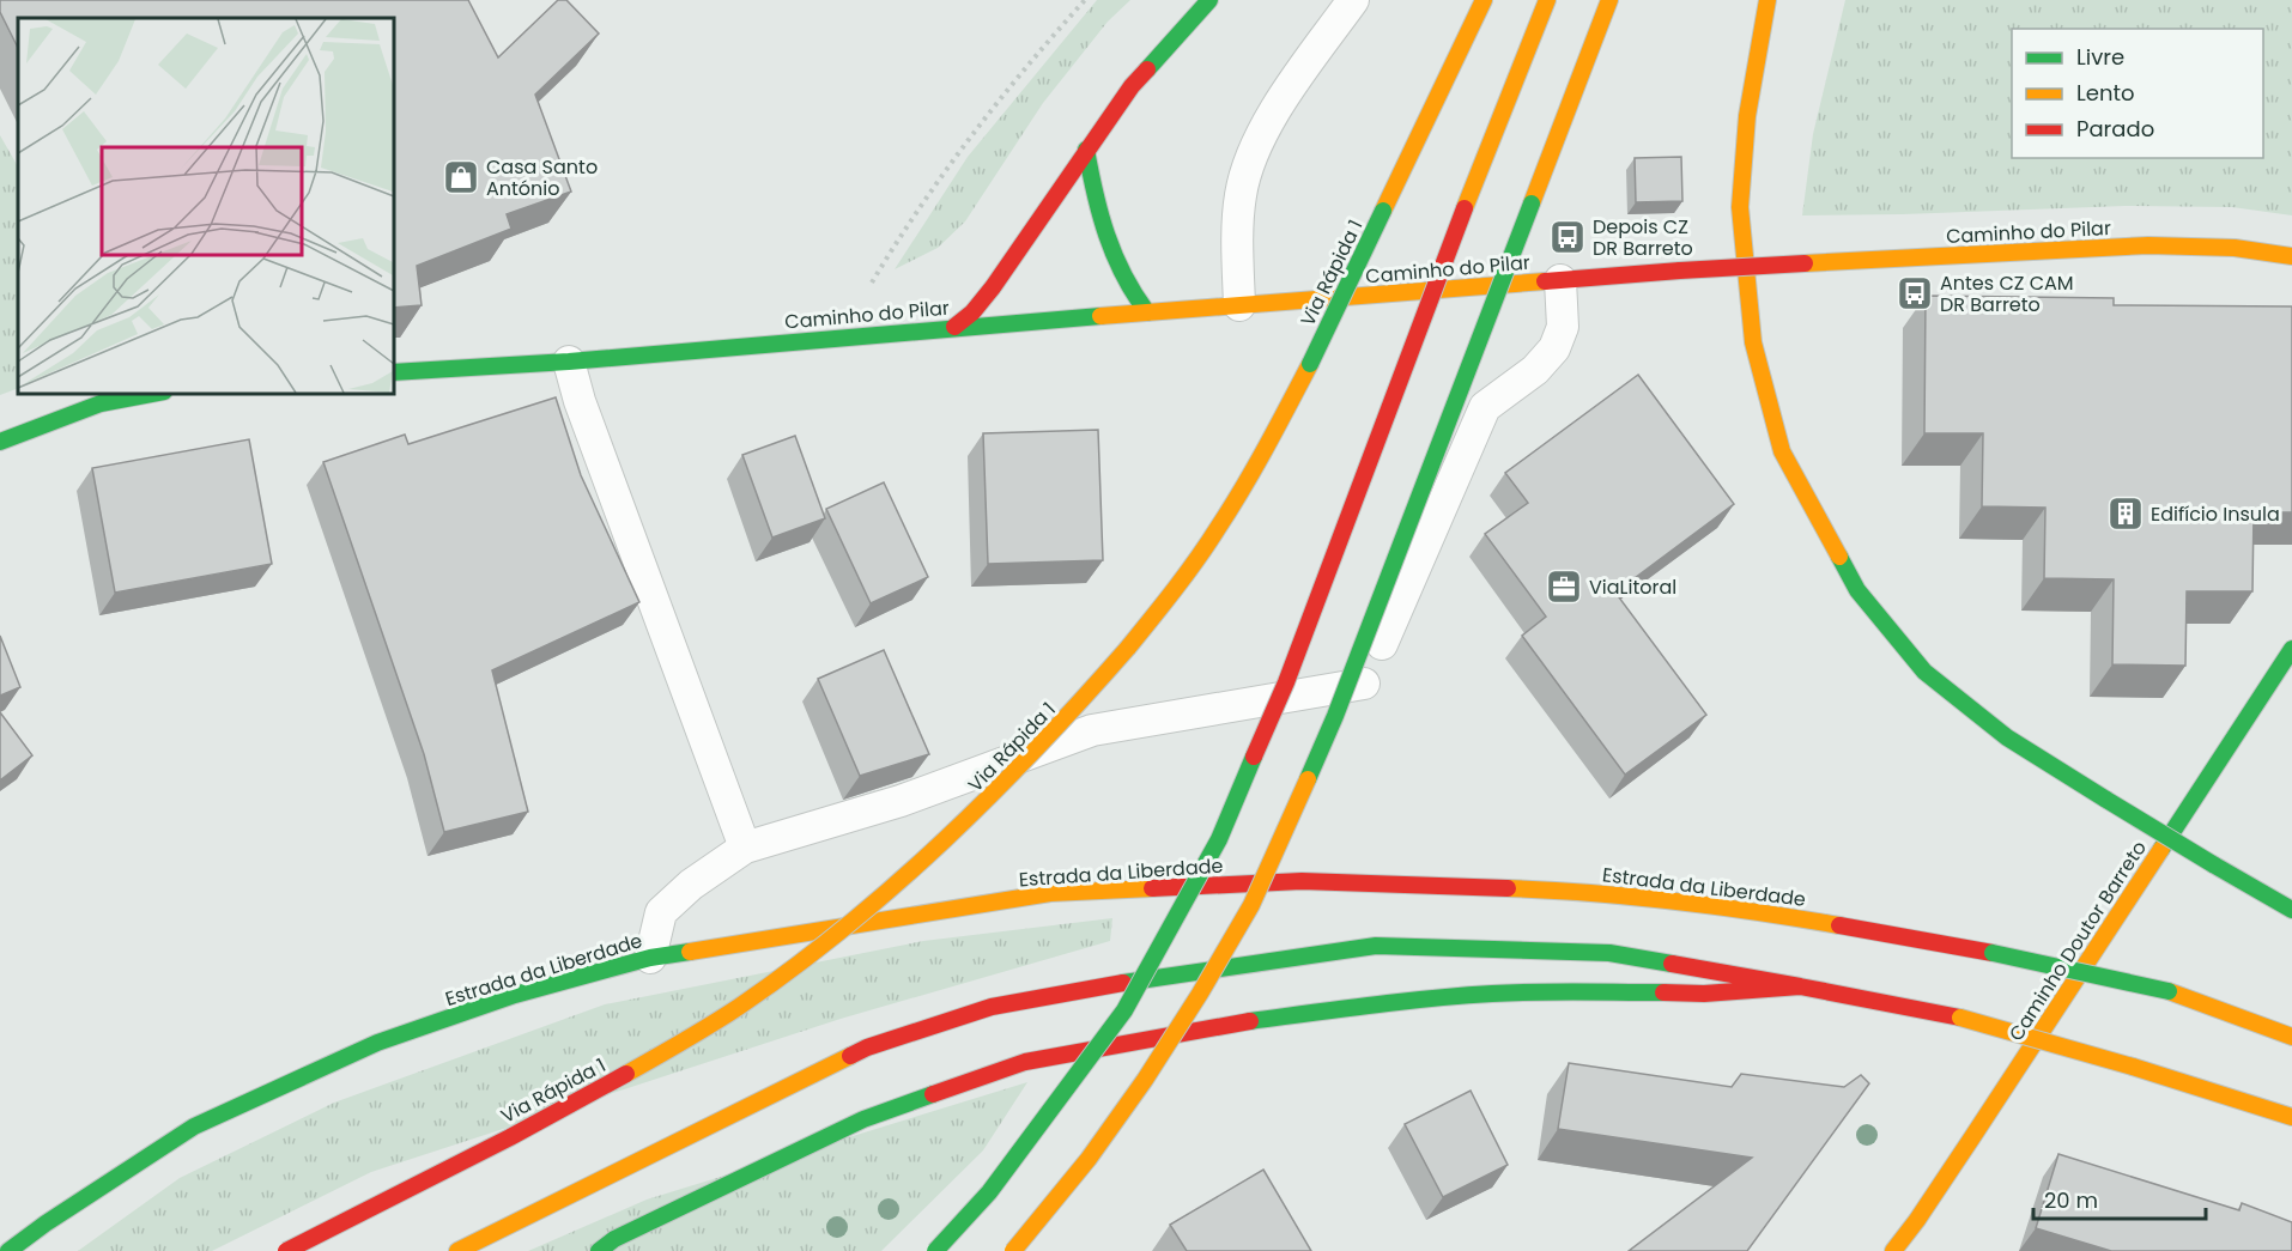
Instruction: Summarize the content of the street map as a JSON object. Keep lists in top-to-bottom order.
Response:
{
  "streets": {
    "main road": [
      "Caminho do Pilar",
      "Via Rápida 1",
      "Estrada da Liberdade",
      "Caminho Doutor Barreto"
    ]
  },
  "places": {
    "shop": ["Casa Santo António"],
    "bus stop": ["Depois CZ DR Barreto", "Antes CZ CAM DR Barreto"],
    "building": ["Edifício Insula"],
    "office": ["ViaLitoral"]
  },
  "legend": ["Livre", "Lento", "Parado"],
  "scale_bar": "20 m"
}
